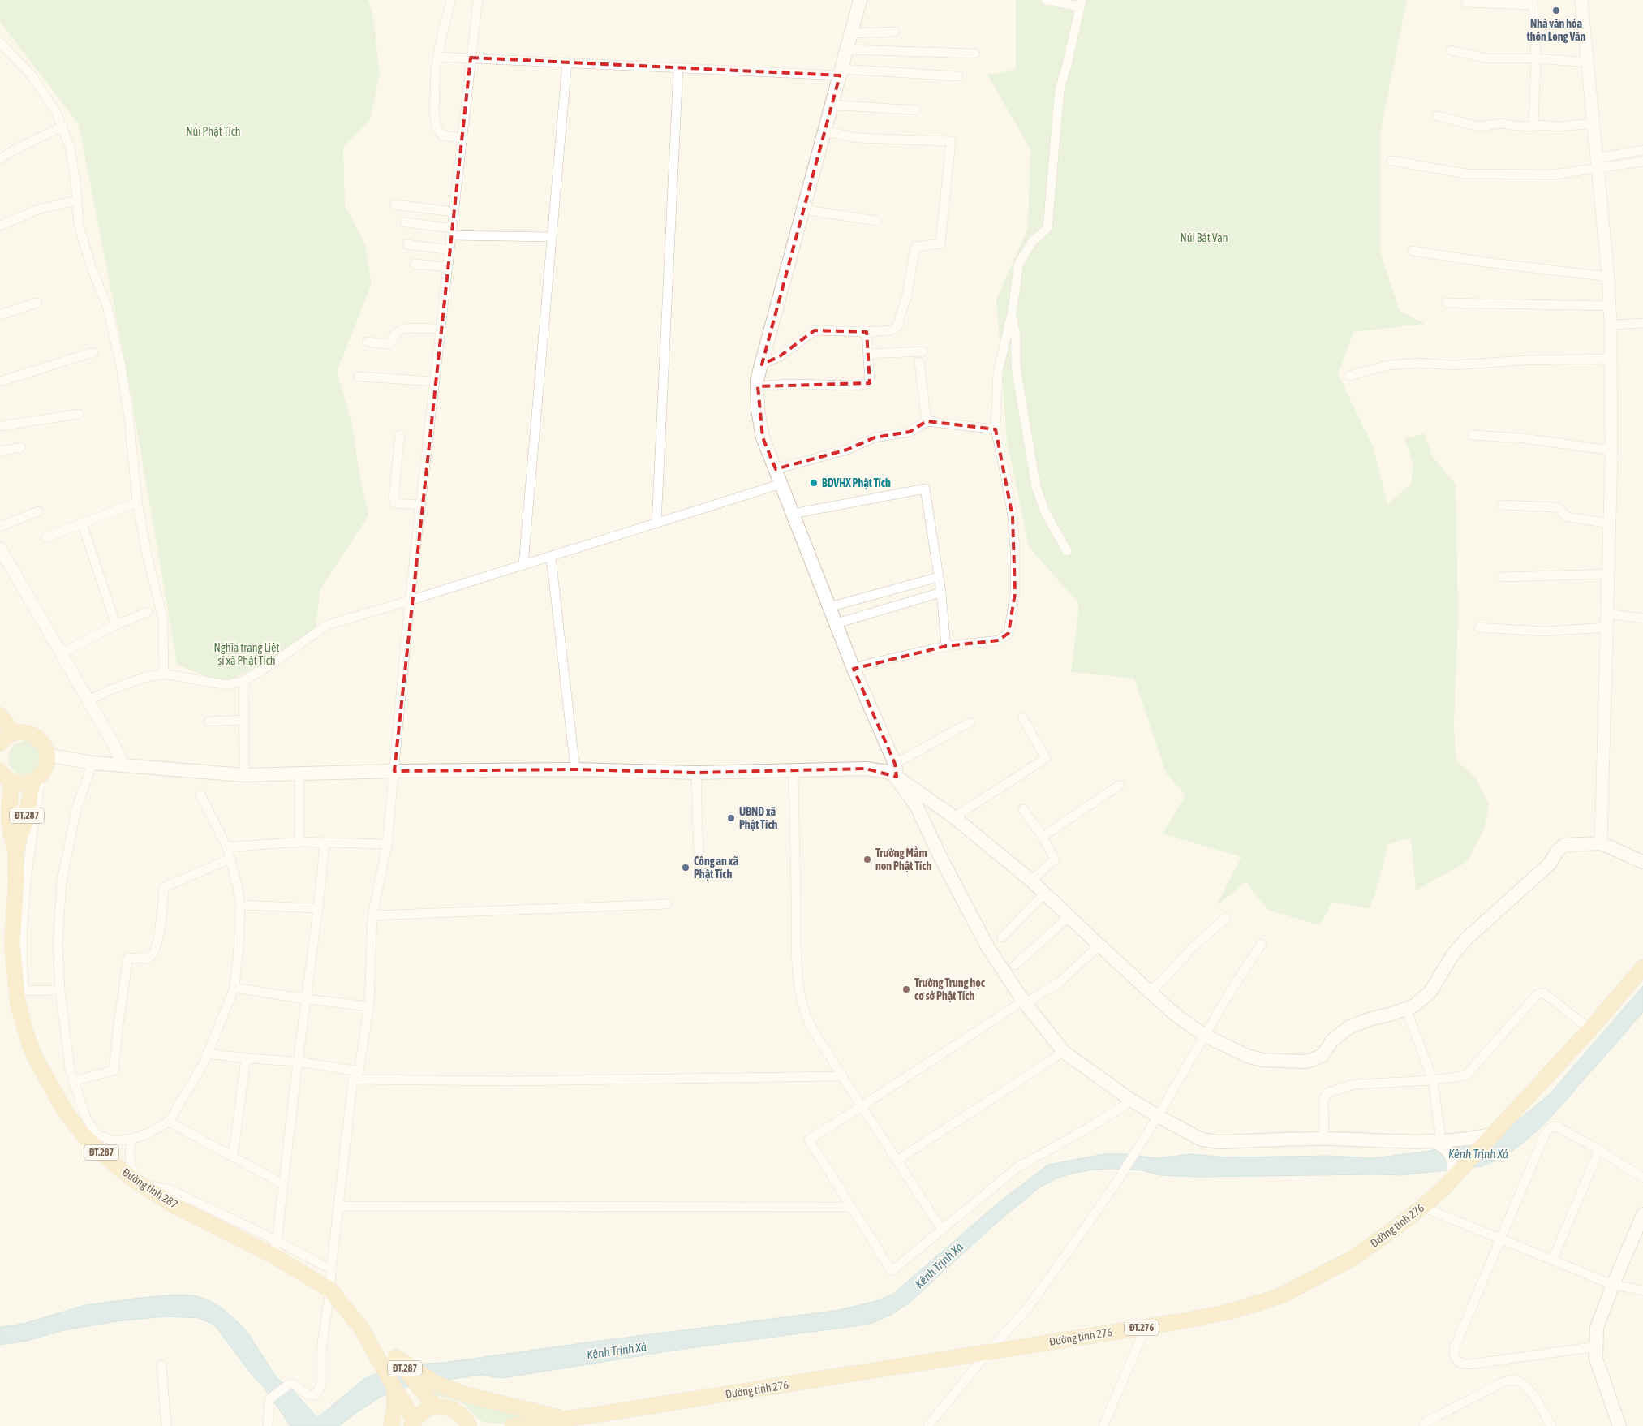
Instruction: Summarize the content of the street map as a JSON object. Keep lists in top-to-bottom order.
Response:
{
  "streets": {
    "main road": [
      "ĐT.287",
      "Đường tỉnh 287",
      "Đường tỉnh 276",
      "ĐT.276"
    ]
  },
  "water": ["Kênh Trịnh Xá"],
  "parks": ["Núi Phật Tích", "Núi Bát Vạn", "Nghĩa trang Liệt sĩ xã Phật Tích"],
  "places": [
    "Nhà văn hóa thôn Long Văn",
    "BDVHX Phật Tích",
    "UBND xã Phật Tích",
    "Trường Mầm non Phật Tích",
    "Công an xã Phật Tích",
    "Trường Trung học cơ sở Phật Tích"
  ]
}
